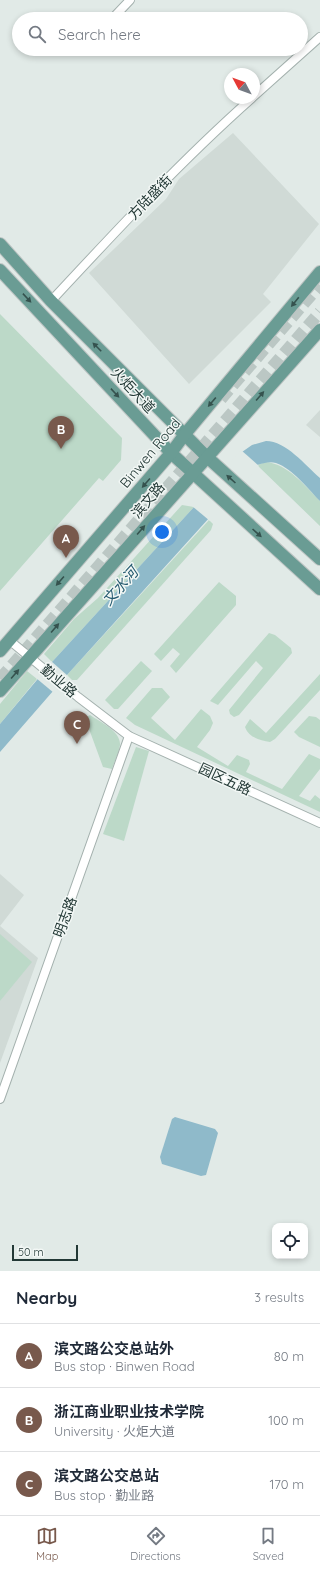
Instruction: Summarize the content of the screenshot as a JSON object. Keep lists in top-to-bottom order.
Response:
{
  "streets": {
    "main road": ["火炬大道", "Binwen Road", "滨文路"],
    "street": [
      "方陆盛街",
      "勤业路",
      "园区五路",
      "明志路"
    ]
  },
  "crossings": [
    ["方陆盛街", "火炬大道"],
    ["火炬大道", "Binwen Road"],
    ["火炬大道", "滨文路"],
    ["Binwen Road", "勤业路"],
    ["滨文路", "勤业路"],
    ["勤业路", "园区五路"],
    ["勤业路", "明志路"],
    ["园区五路", "明志路"]
  ],
  "one_way": ["Binwen Road", "滨文路"],
  "water": ["文水河"],
  "scale_bar": "50 m",
  "north": "top left",
  "page": {
    "search": "Search here",
    "pins": ["B", "A", "C"],
    "scale": "50 m",
    "heading": ["Nearby", "3 results"],
    "list": [
      {
        "mark": "A",
        "name": "滨文路公交总站外",
        "note": "Bus stop · Binwen Road",
        "value": "80 m"
      },
      {
        "mark": "B",
        "name": "浙江商业职业技术学院",
        "note": "University · 火炬大道",
        "value": "100 m"
      },
      {
        "mark": "C",
        "name": "滨文路公交总站",
        "note": "Bus stop · 勤业路",
        "value": "170 m"
      }
    ],
    "nav": ["Map", "Directions", "Saved"]
  }
}
